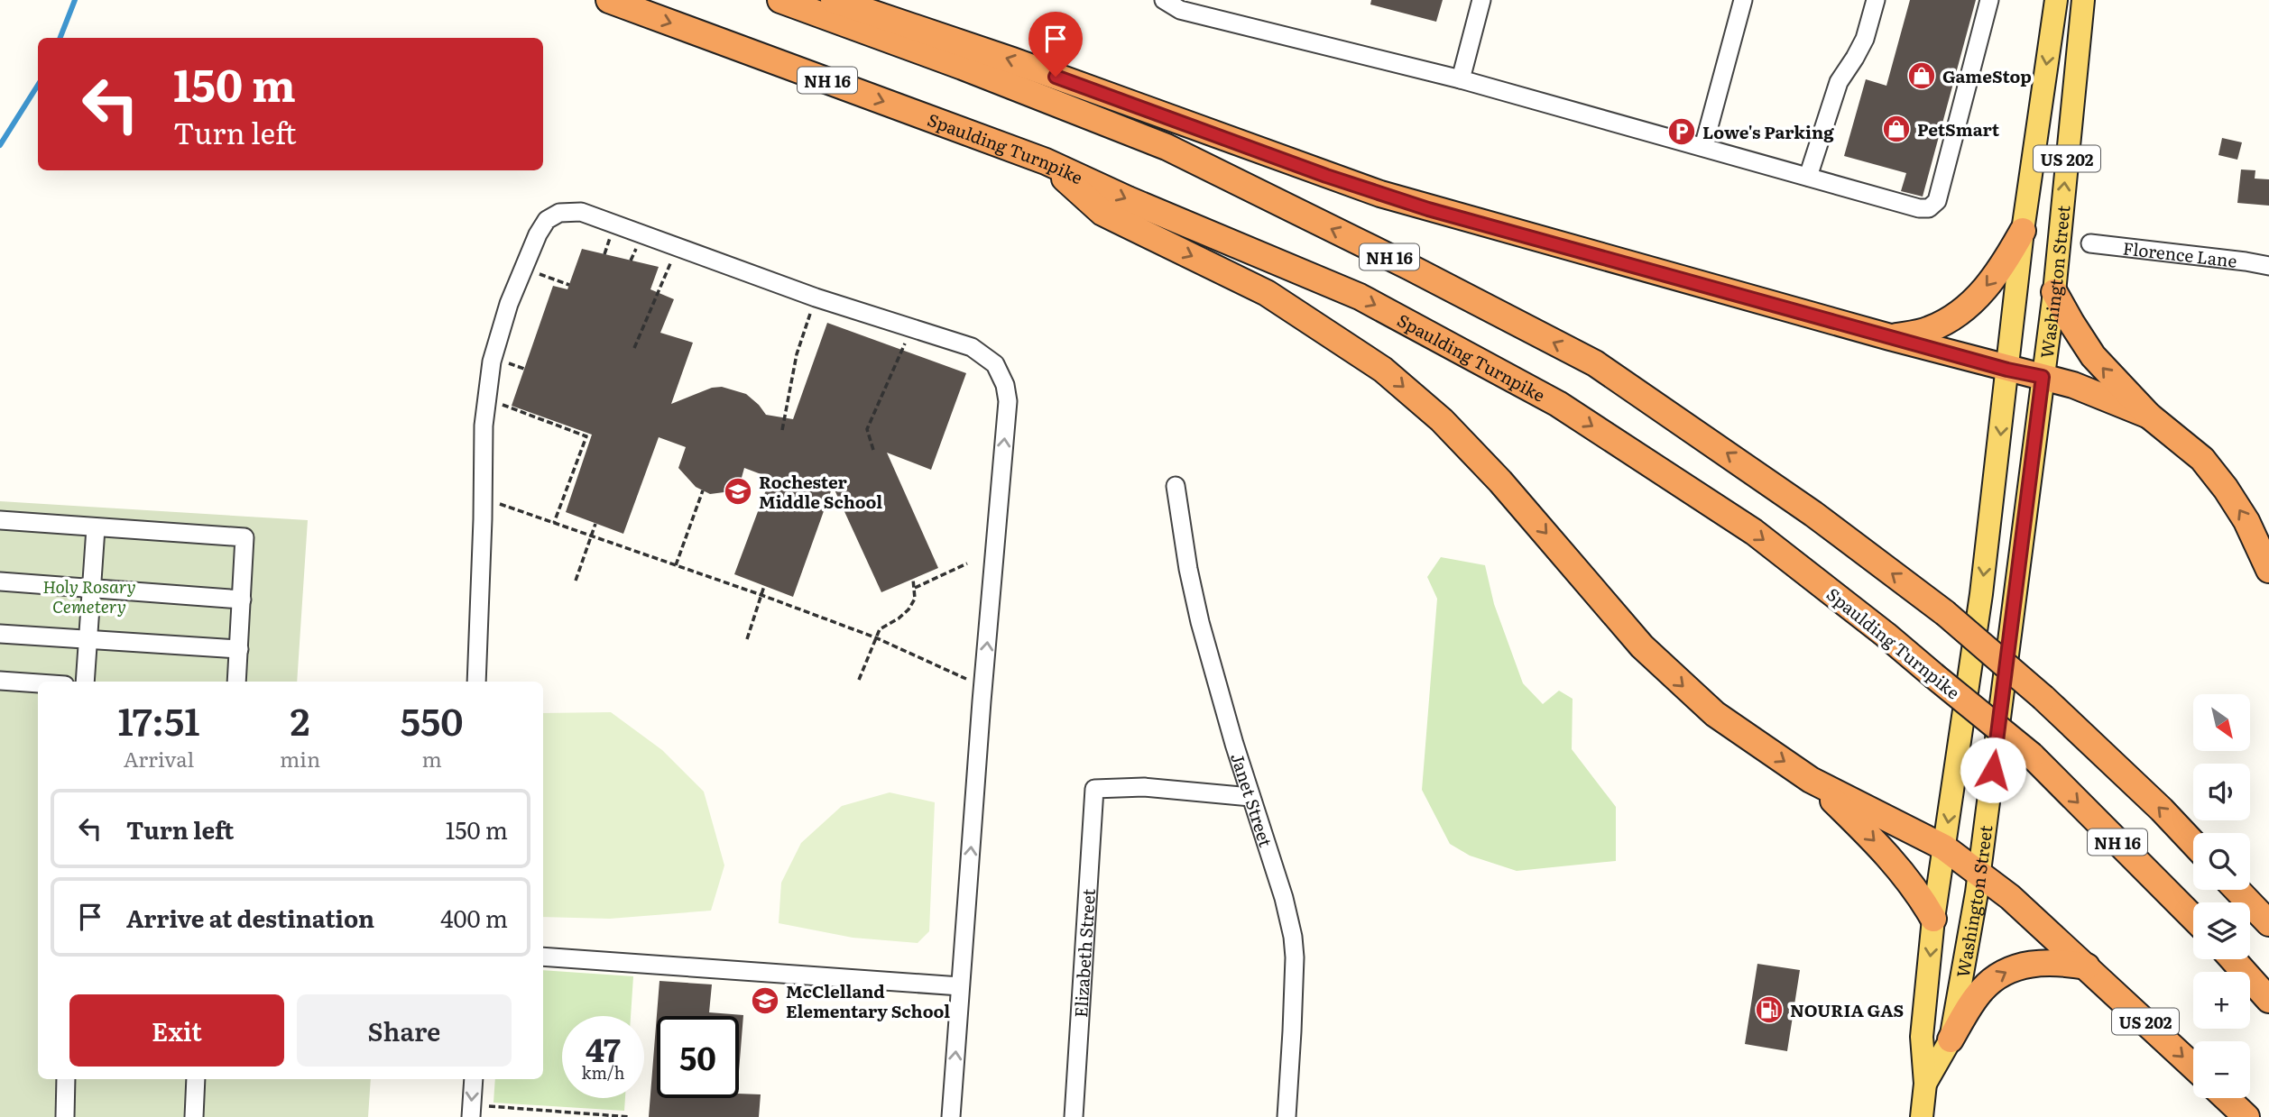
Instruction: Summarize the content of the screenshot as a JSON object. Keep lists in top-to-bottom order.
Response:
{
  "streets": {
    "highway": ["NH 16", "Spaulding Turnpike", "US 202"],
    "main road": ["Washington Street"],
    "street": ["Florence Lane", "Janet Street", "Elizabeth Street"]
  },
  "crossings": [
    ["US 202", "Washington Street"],
    ["Janet Street", "Elizabeth Street"]
  ],
  "parks": ["Holy Rosary Cemetery"],
  "places": {
    "shop": ["GameStop", "PetSmart"],
    "parking": ["Lowe's Parking"],
    "school or university": ["Rochester Middle School", "McClelland Elementary School"],
    "fuel station": ["NOURIA GAS"]
  },
  "north": "bottom right",
  "page": {
    "turn": ["150 m", "Turn left"],
    "eta": [
      "17:51",
      "Arrival",
      "2",
      "min",
      "550",
      "m"
    ],
    "map_buttons": ["+", "−"],
    "list": [
      {
        "name": "Turn left",
        "value": "150 m"
      },
      {
        "name": "Arrive at destination",
        "value": "400 m"
      }
    ],
    "buttons": ["Exit", "Share"],
    "speed": "47 km/h",
    "limit": "50"
  }
}
